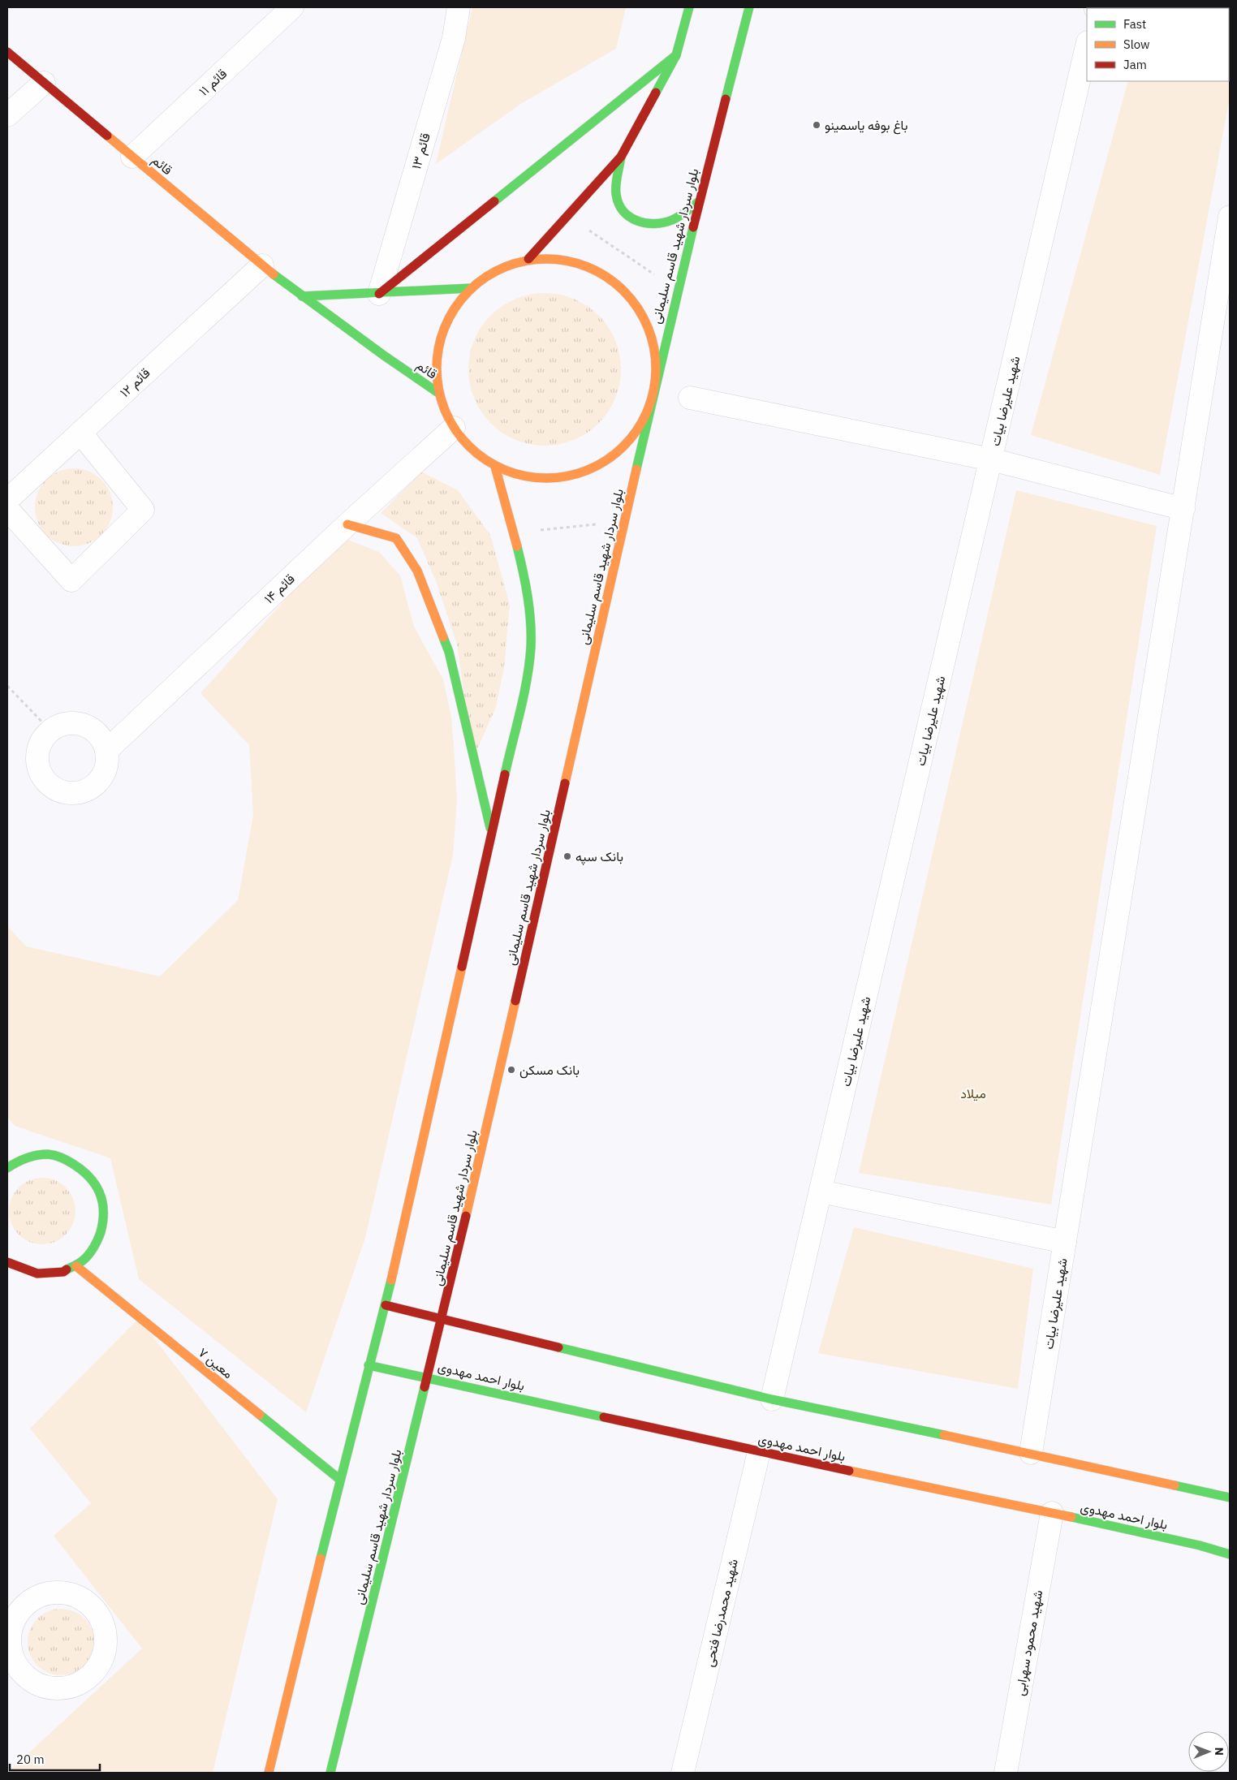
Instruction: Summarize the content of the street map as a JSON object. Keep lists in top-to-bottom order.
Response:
{
  "streets": {
    "main road": [
      "قائم",
      "بلوار سردار شهید قاسم سلیمانی",
      "معین ۷",
      "بلوار احمد مهدوی"
    ],
    "street": [
      "قائم ۱۱",
      "قائم ۱۳",
      "قائم ۱۲",
      "شهید علیرضا بیات",
      "قائم ۱۴",
      "شهید محمدرضا فتحی",
      "شهید محمود سهرابی"
    ]
  },
  "crossings": [
    ["قائم ۱۱", "قائم"],
    ["قائم", "قائم ۱۲"],
    ["بلوار سردار شهید قاسم سلیمانی", "بلوار احمد مهدوی"],
    ["بلوار احمد مهدوی", "شهید محمدرضا فتحی"],
    ["بلوار احمد مهدوی", "شهید محمود سهرابی"]
  ],
  "parks": ["میلاد"],
  "places": ["باغ بوفه یاسمینو", "بانک سپه", "بانک مسکن"],
  "legend": ["Fast", "Slow", "Jam"],
  "scale_bar": "20 m",
  "north": "right"
}
